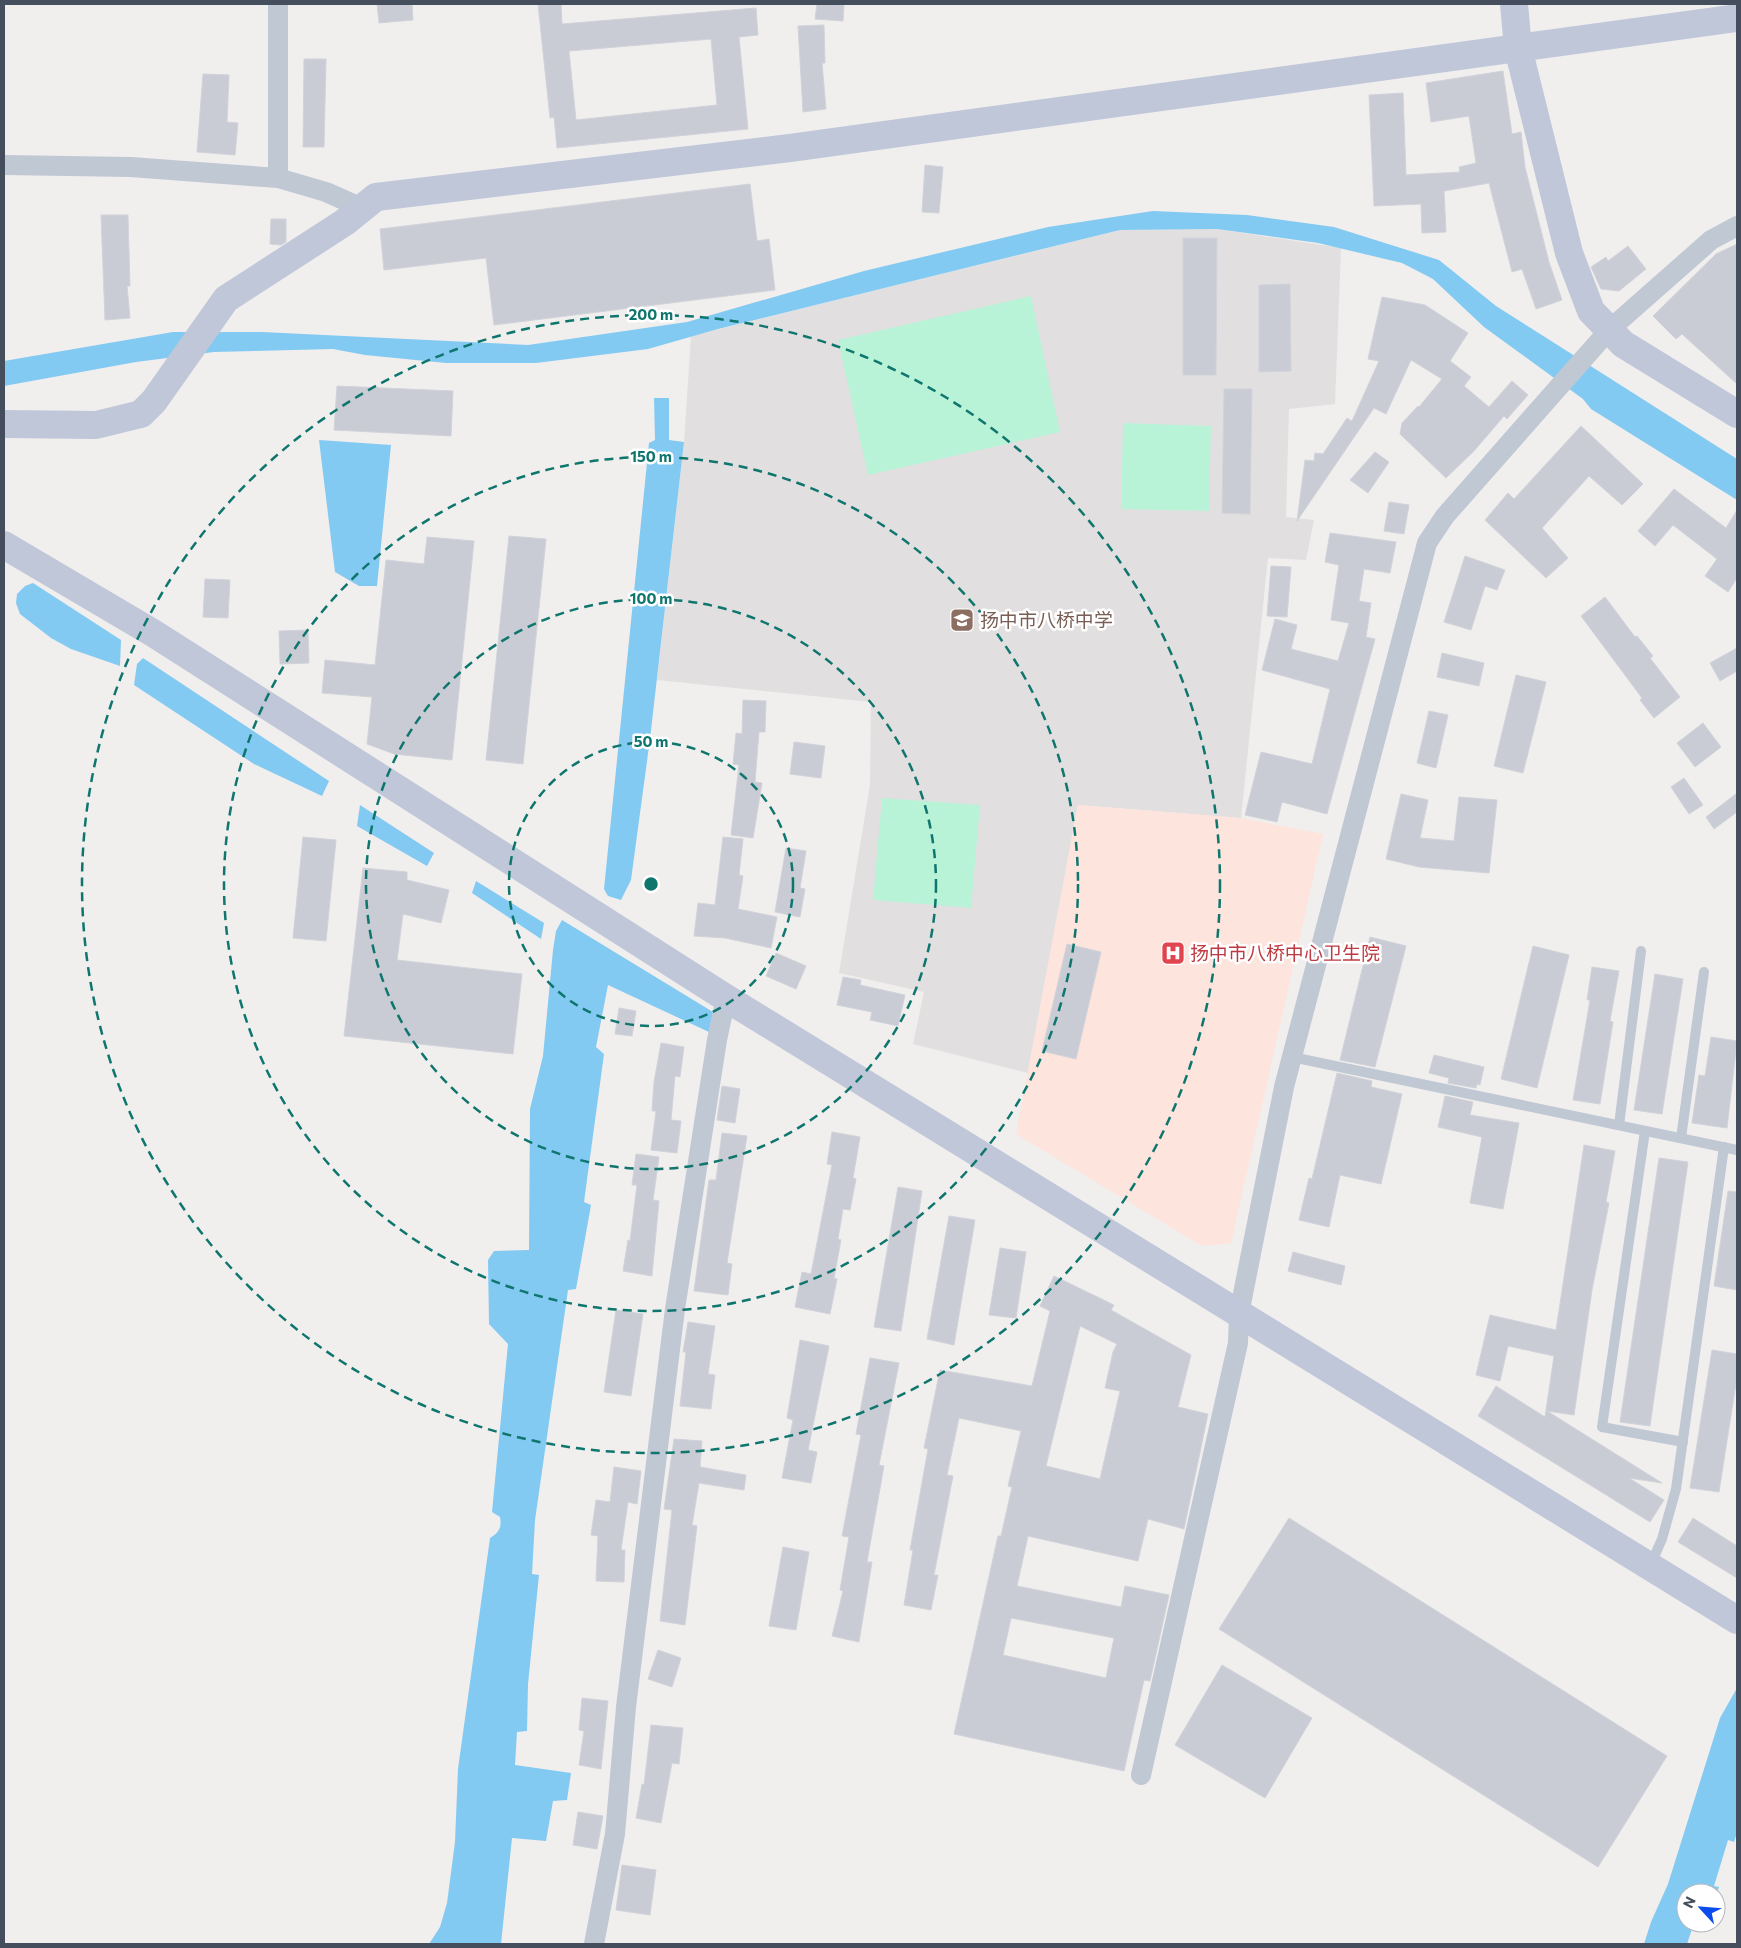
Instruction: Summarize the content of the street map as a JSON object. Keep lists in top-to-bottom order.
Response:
{
  "places": {
    "school or university": ["扬中市八桥中学"],
    "hospital": ["扬中市八桥中心卫生院"]
  },
  "north": "top left",
  "rings": [
    "200 m",
    "150 m",
    "100 m",
    "50 m"
  ]
}
